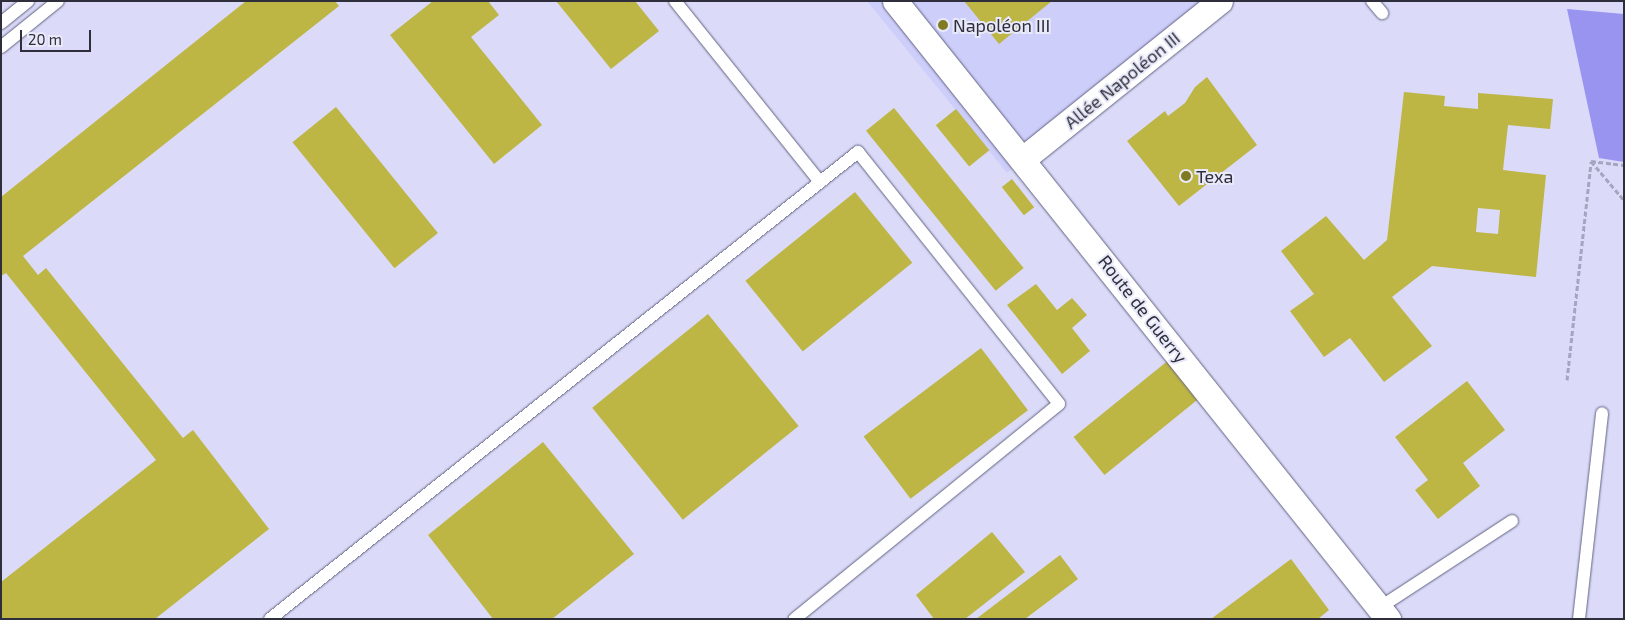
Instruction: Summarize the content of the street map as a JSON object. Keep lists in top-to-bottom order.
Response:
{
  "streets": {
    "street": ["Allée Napoléon III", "Route de Guerry"]
  },
  "crossings": [
    ["Allée Napoléon III", "Route de Guerry"]
  ],
  "places": ["Napoléon III", "Texa"],
  "scale_bar": "20 m"
}
